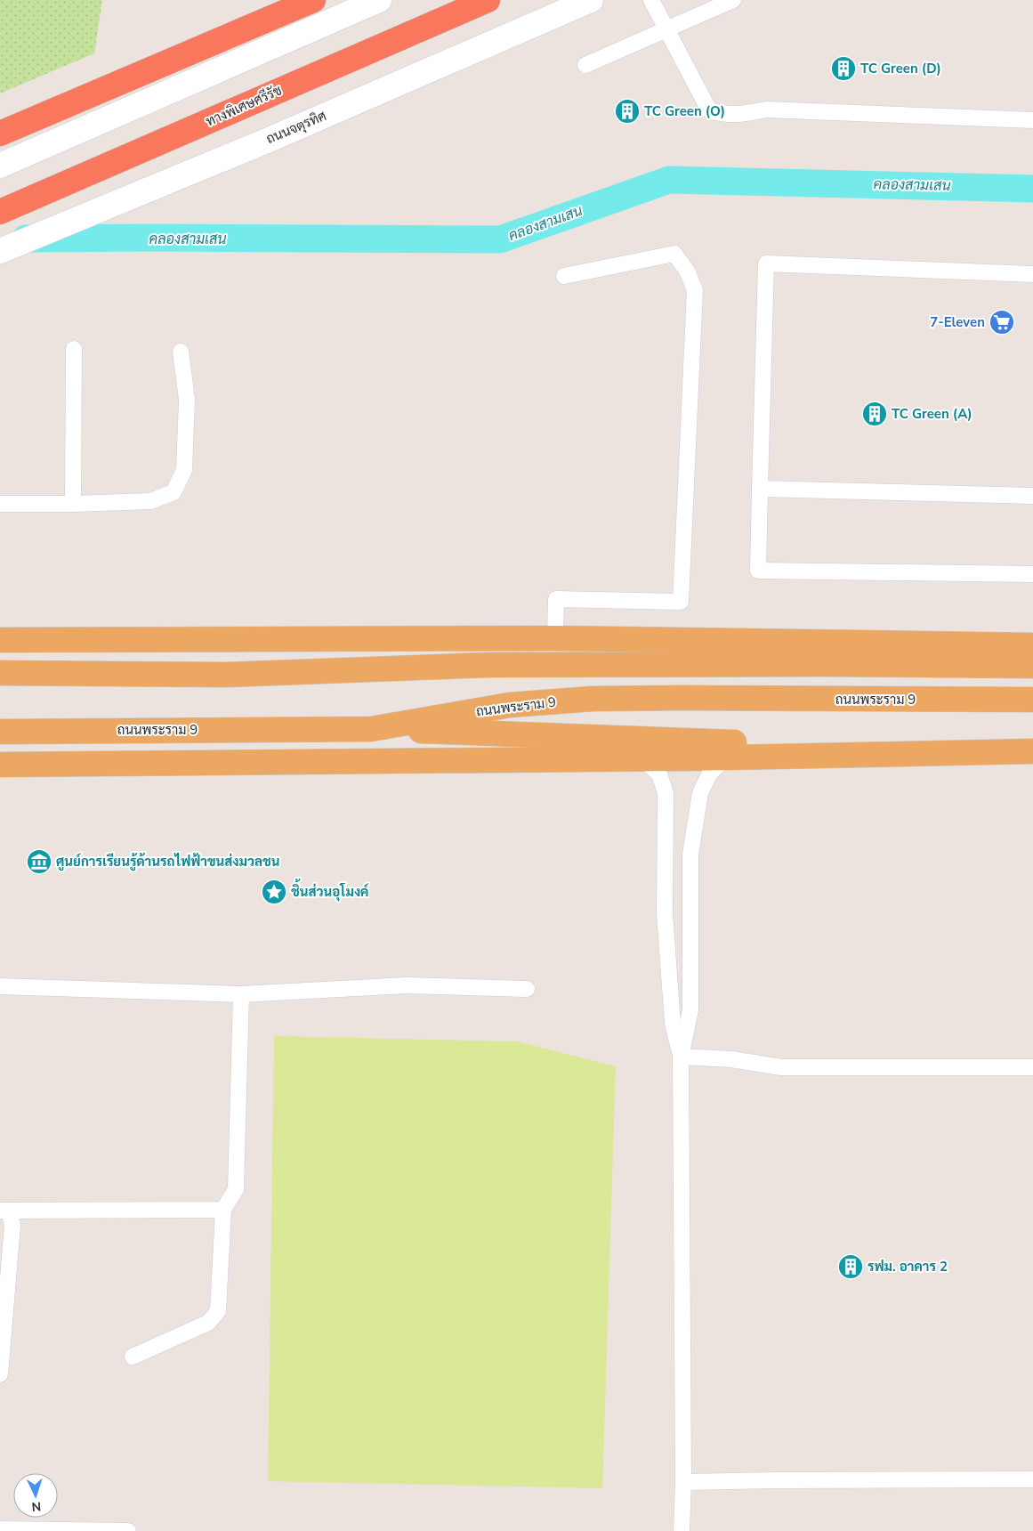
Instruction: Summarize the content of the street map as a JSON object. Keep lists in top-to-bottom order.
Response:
{
  "streets": {
    "highway": ["ทางพิเศษศรีรัช"],
    "main road": ["ถนนจตุรทิศ", "ถนนพระราม 9"]
  },
  "water": ["คลองสามเสน"],
  "places": {
    "building": [
      "TC Green (D)",
      "TC Green (O)",
      "TC Green (A)",
      "รฟม. อาคาร 2"
    ],
    "supermarket": ["7-Eleven"],
    "museum": ["ศูนย์การเรียนรู้ด้านรถไฟฟ้าขนส่งมวลชน"],
    "place": ["ชิ้นส่วนอุโมงค์"]
  },
  "north": "bottom"
}
